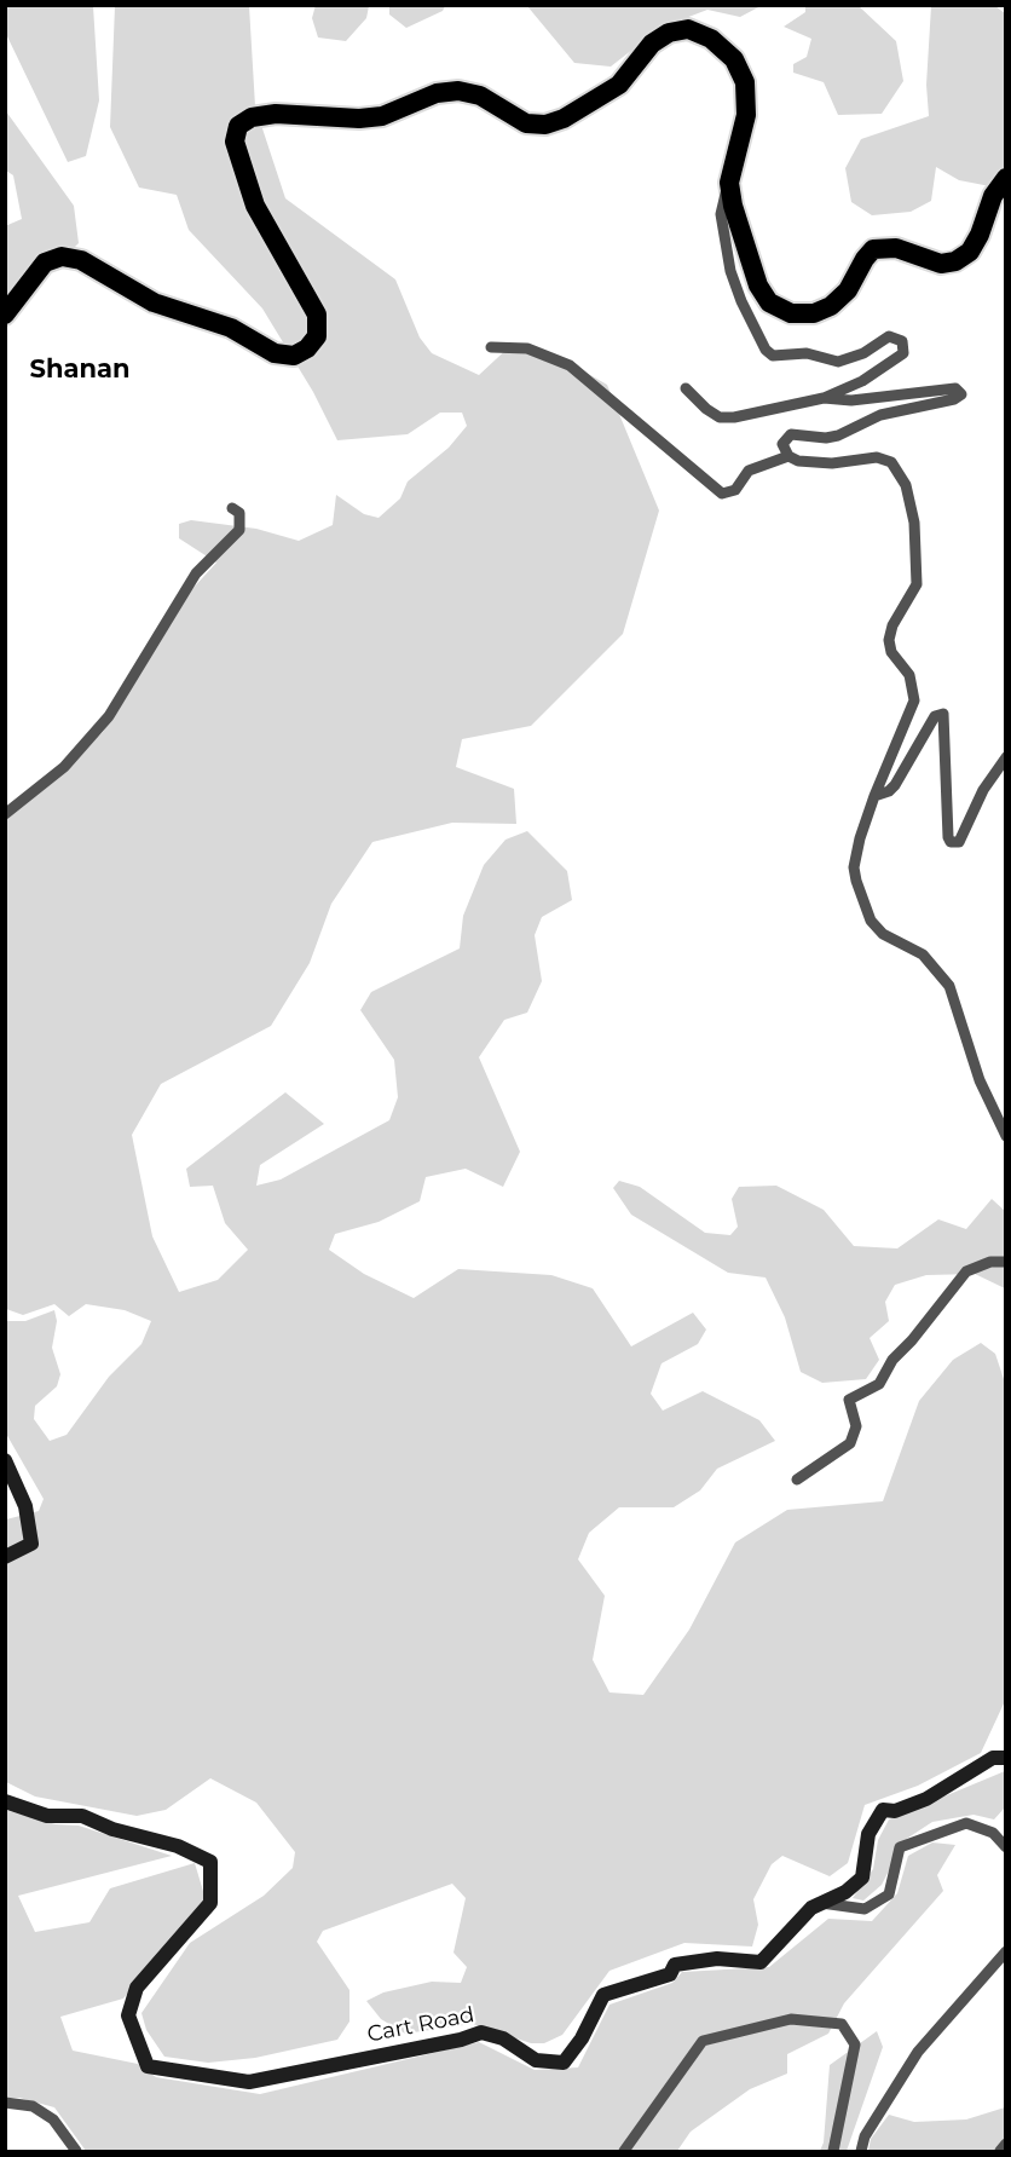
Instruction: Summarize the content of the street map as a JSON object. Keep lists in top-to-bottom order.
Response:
{
  "streets": {
    "main road": ["Cart Road"]
  },
  "districts": ["Shanan"]
}
